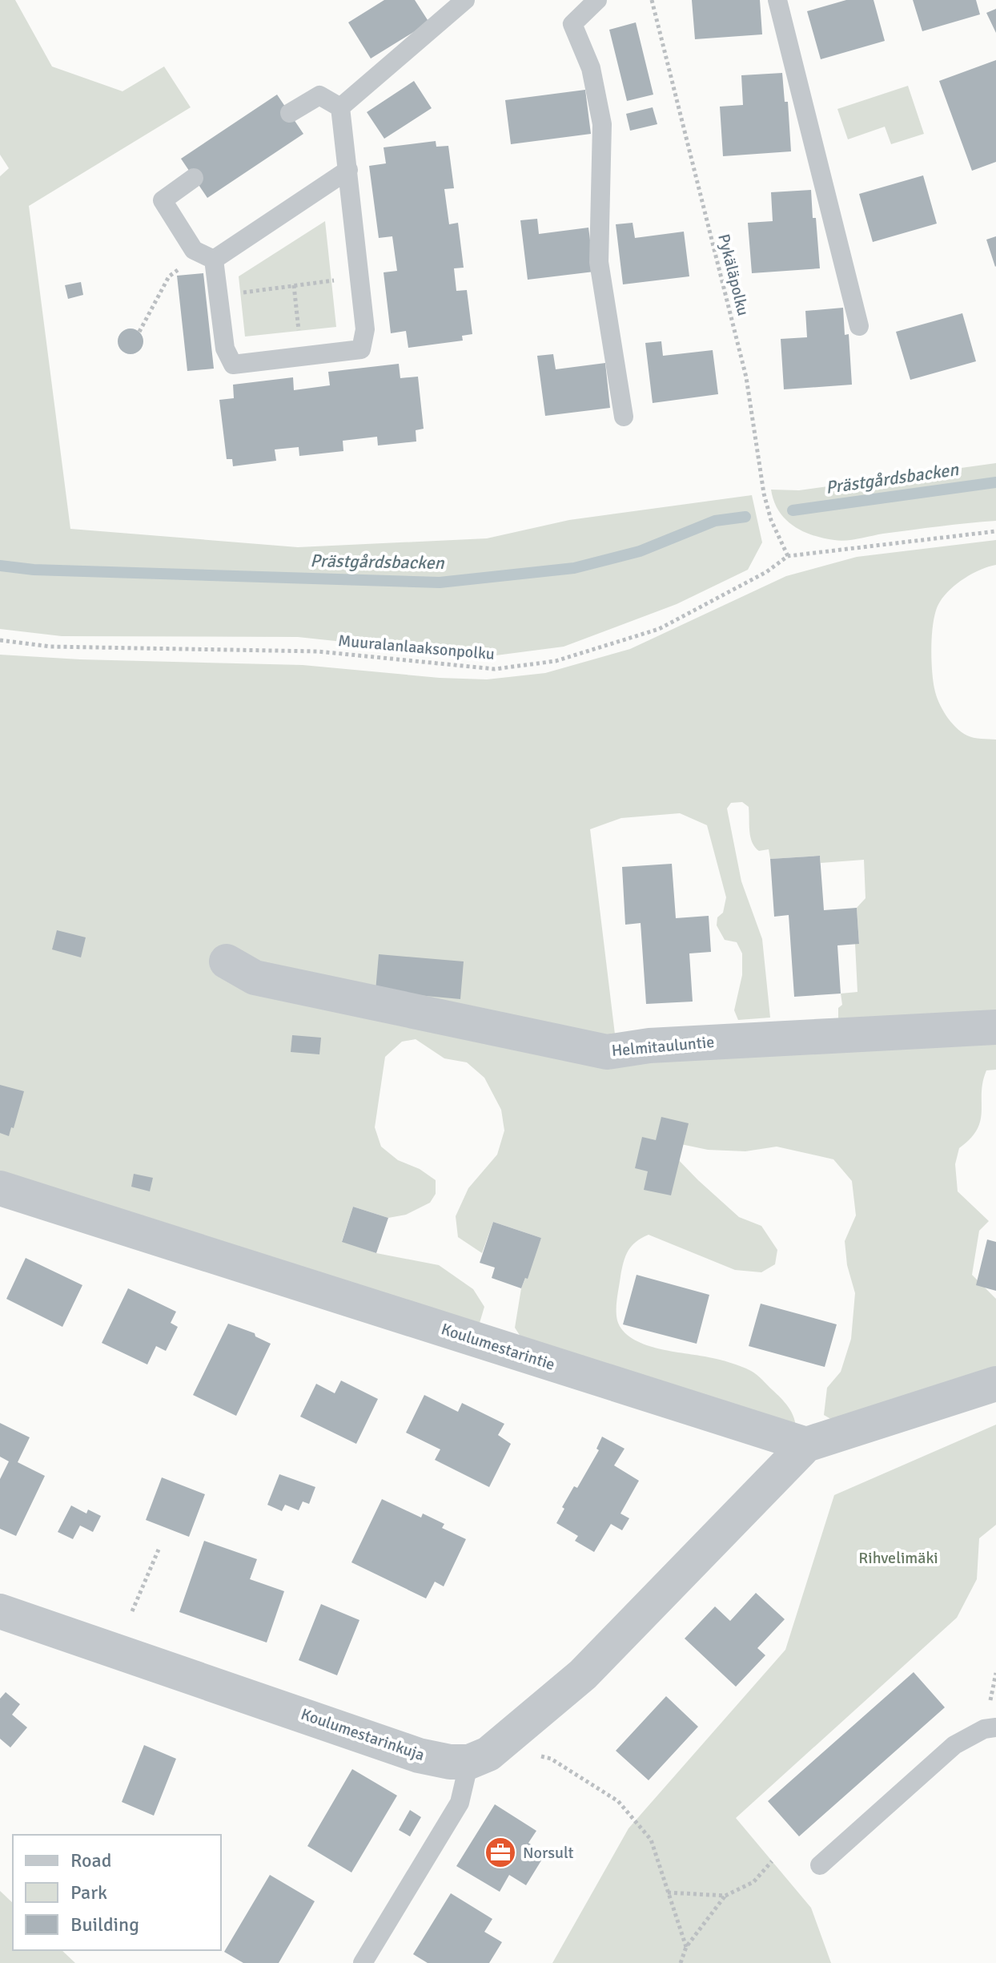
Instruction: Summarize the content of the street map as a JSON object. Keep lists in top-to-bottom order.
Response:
{
  "streets": {
    "street": ["Helmitauluntie", "Koulumestarintie", "Koulumestarinkuja"],
    "path": ["Pykäläpolku", "Muuralanlaaksonpolku"]
  },
  "crossings": [
    ["Pykäläpolku", "Muuralanlaaksonpolku"]
  ],
  "water": ["Prästgårdsbacken"],
  "parks": ["Rihvelimäki"],
  "places": {
    "office": ["Norsult"]
  },
  "legend": ["Road", "Park", "Building"]
}
